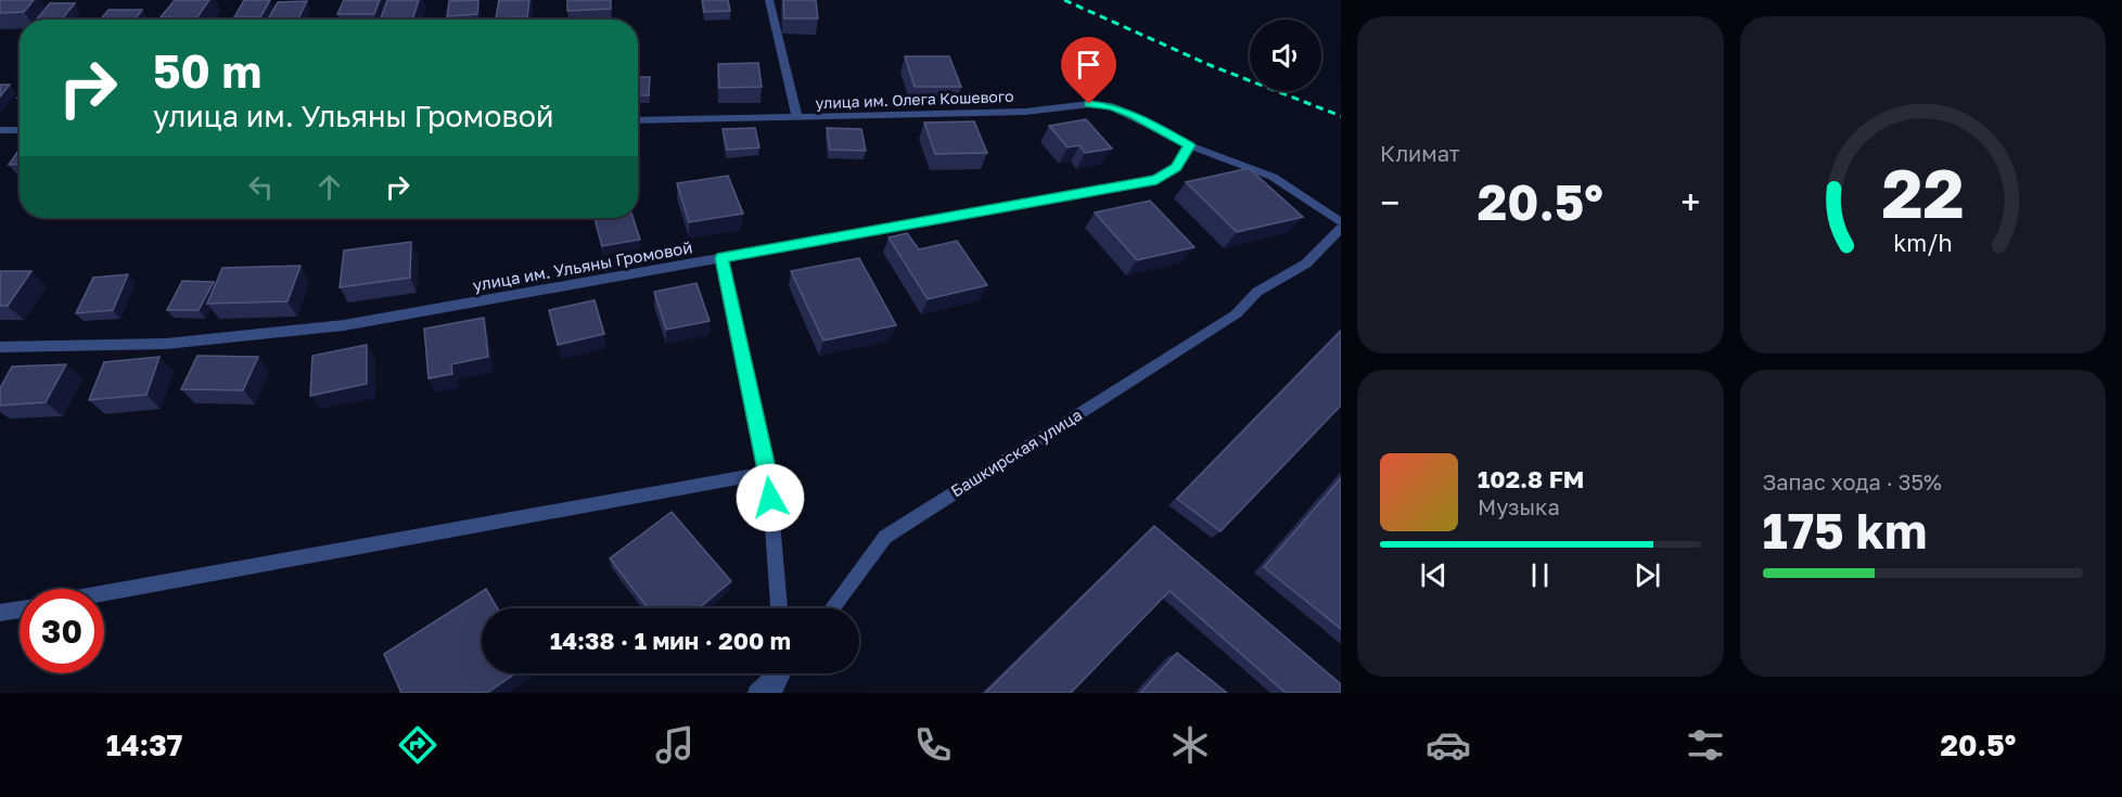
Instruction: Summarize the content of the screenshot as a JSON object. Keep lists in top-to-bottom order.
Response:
{
  "streets": {
    "street": ["улица им. Олега Кошевого", "улица им. Ульяны Громовой", "Башкирская улица"]
  },
  "crossings": [
    ["улица им. Олега Кошевого", "улица им. Ульяны Громовой"]
  ],
  "page": {
    "tile": [
      "Климат",
      ["Запас хода · 35%", "175 km"]
    ],
    "turn": ["50 m", "улица им. Ульяны Громовой"],
    "heat": ["−", "20.5°", "+"],
    "song": ["102.8 FM", "Музыка"],
    "limit": "30",
    "trip": "14:38 · 1 мин · 200 m",
    "tabs": ["14:37", "20.5°"],
    "gauge": ["22", "km/h"]
  }
}
